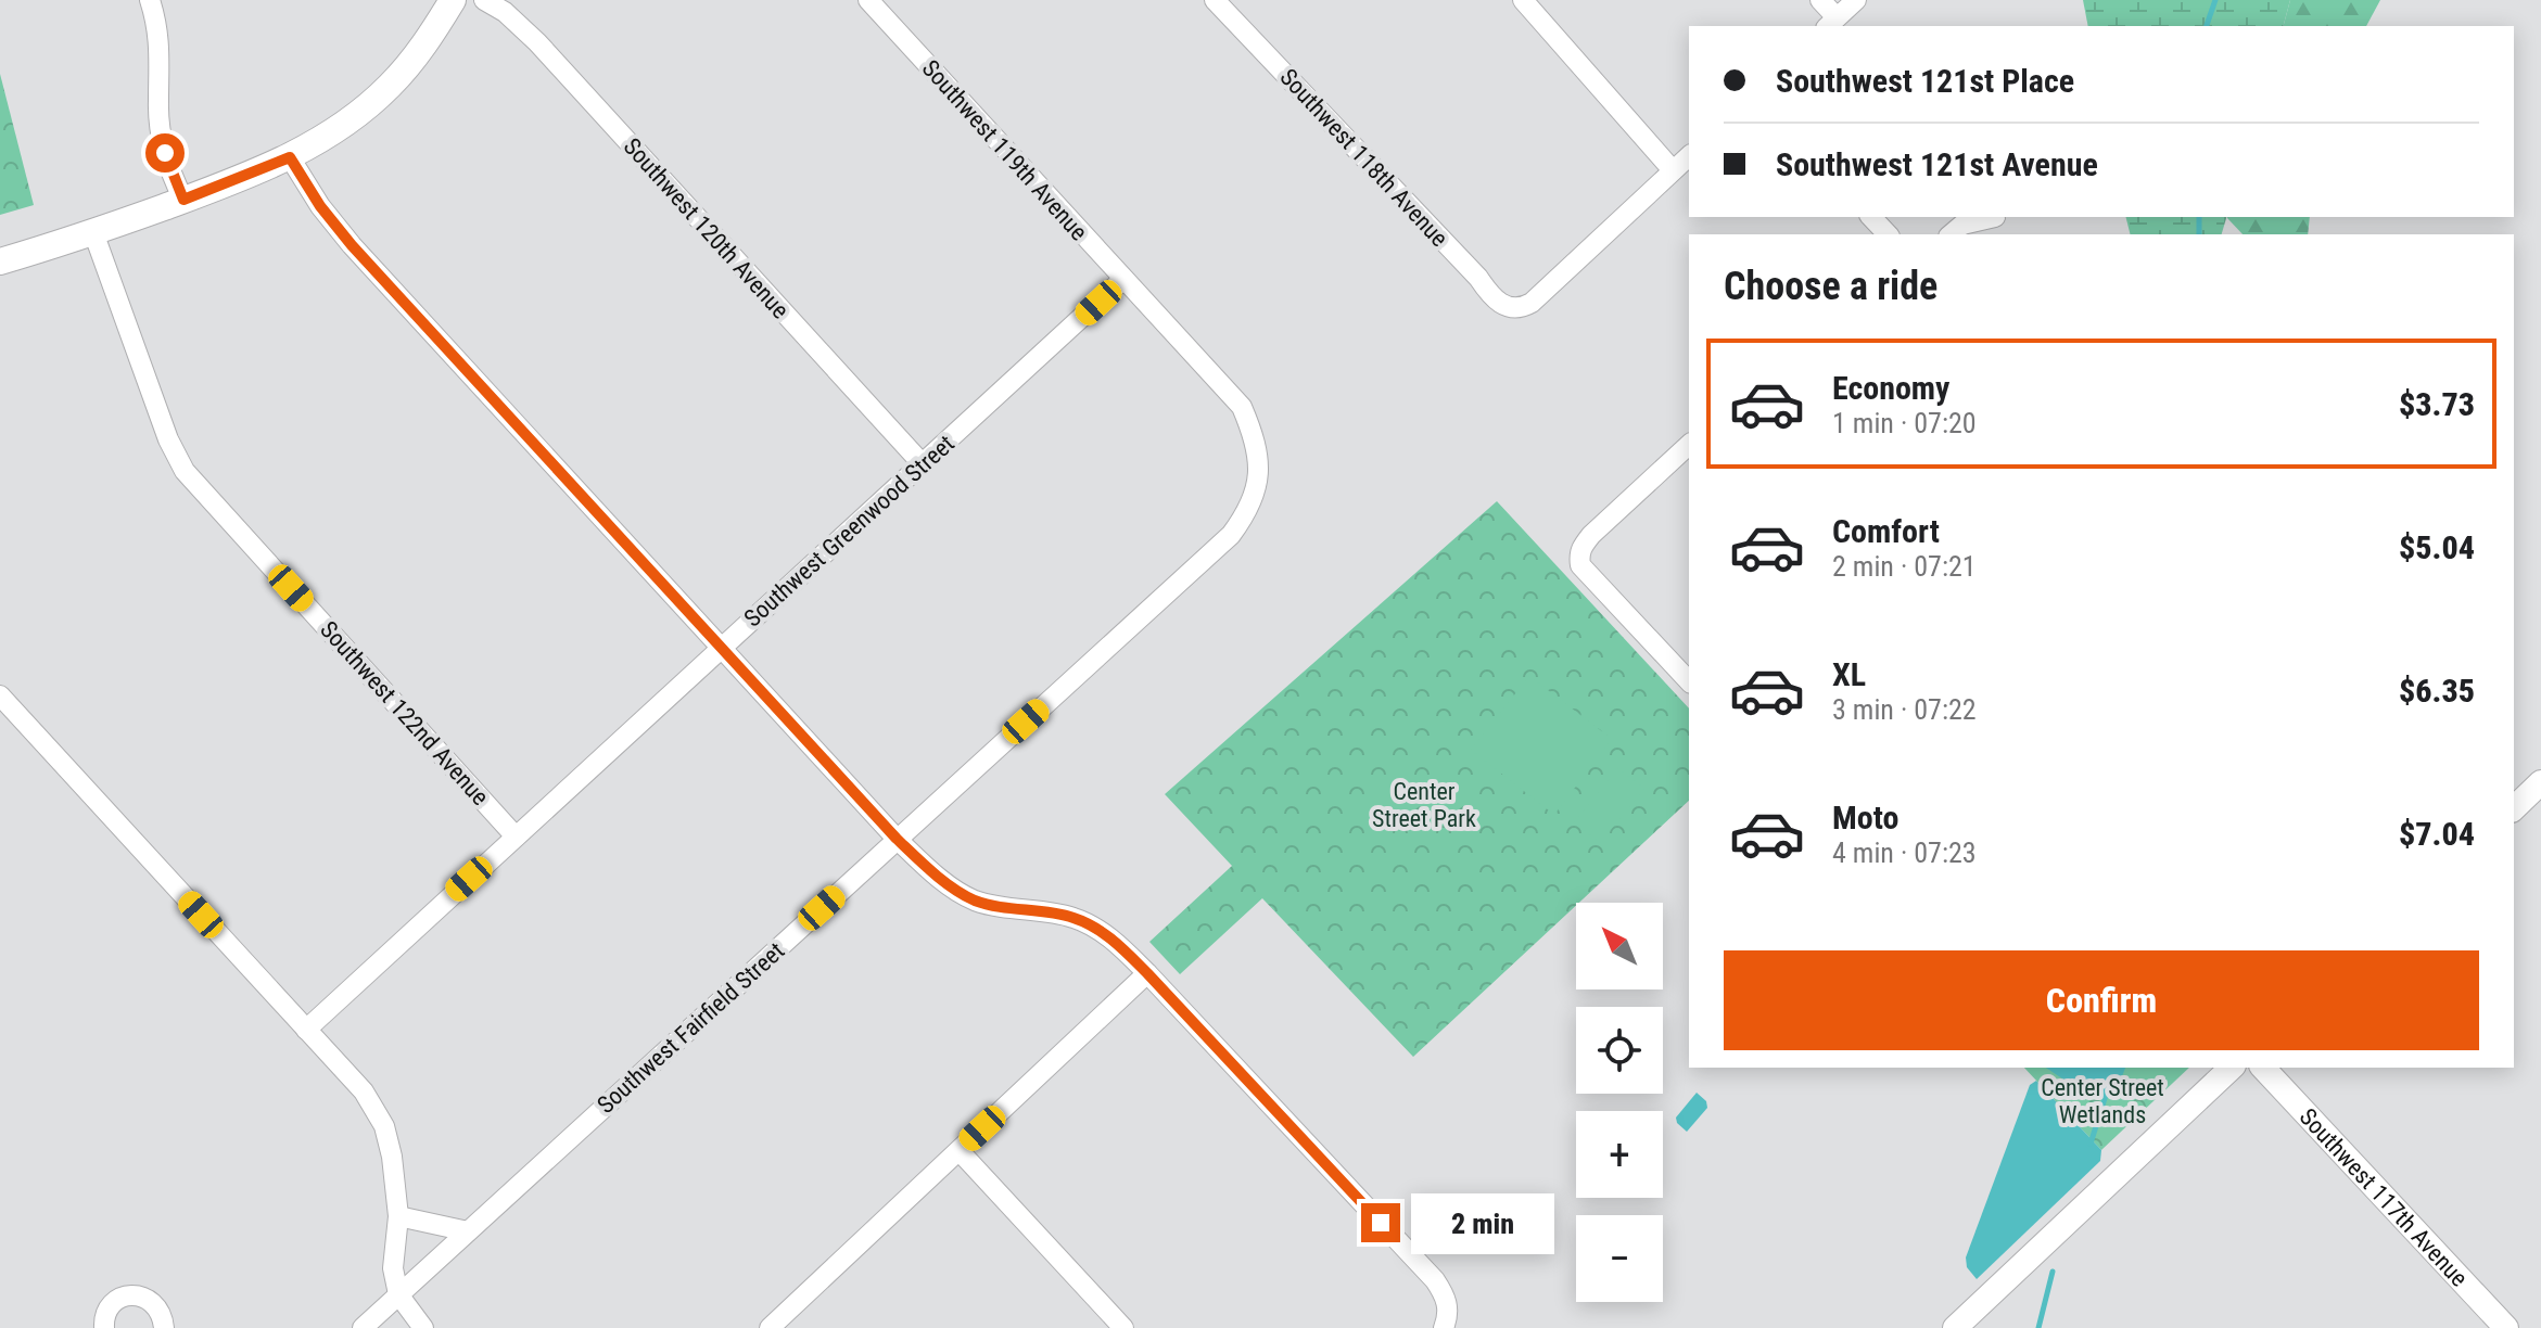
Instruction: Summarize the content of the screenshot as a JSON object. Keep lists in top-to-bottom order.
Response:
{
  "streets": {
    "street": [
      "Southwest 119th Avenue",
      "Southwest 118th Avenue",
      "Southwest 120th Avenue",
      "Southwest Greenwood Street",
      "Southwest 122nd Avenue",
      "Southwest Fairfield Street",
      "Southwest 117th Avenue"
    ]
  },
  "crossings": [
    ["Southwest 119th Avenue", "Southwest Greenwood Street"],
    ["Southwest 119th Avenue", "Southwest Fairfield Street"],
    ["Southwest 120th Avenue", "Southwest Greenwood Street"],
    ["Southwest Greenwood Street", "Southwest 122nd Avenue"]
  ],
  "parks": ["Center Street Park", "Center Street Wetlands"],
  "north": "top left",
  "page": {
    "banner": ["Southwest 121st Place", "Southwest 121st Avenue"],
    "heading": "Choose a ride",
    "list": [
      {
        "name": "Economy",
        "note": "1 min · 07:20",
        "value": "$3.73"
      },
      {
        "name": "Comfort",
        "note": "2 min · 07:21",
        "value": "$5.04"
      },
      {
        "name": "XL",
        "note": "3 min · 07:22",
        "value": "$6.35"
      },
      {
        "name": "Moto",
        "note": "4 min · 07:23",
        "value": "$7.04"
      }
    ],
    "map_buttons": ["+", "−"],
    "buttons": "Confirm",
    "bubble": "2 min"
  }
}
